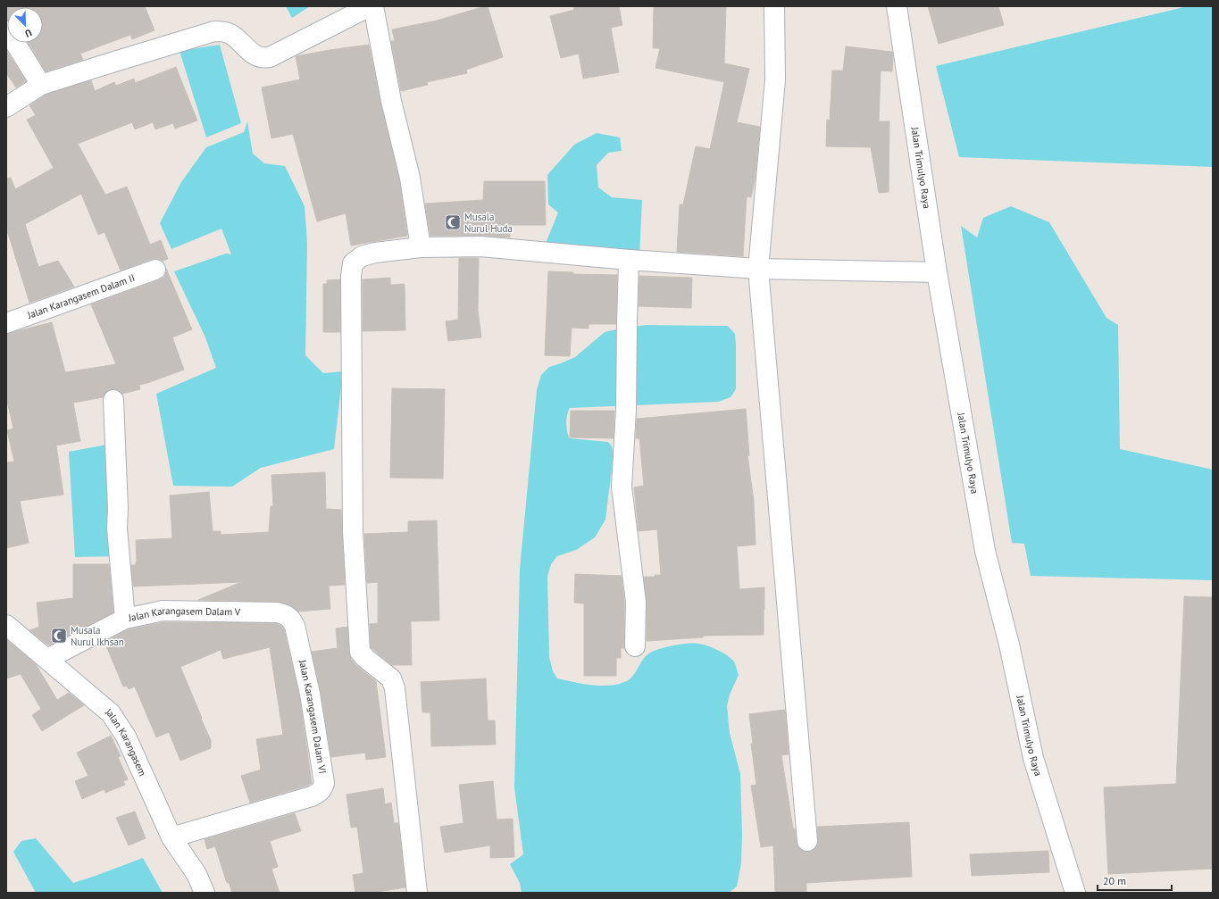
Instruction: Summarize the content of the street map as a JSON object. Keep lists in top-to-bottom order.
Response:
{
  "streets": {
    "street": [
      "Jalan Trimulyo Raya",
      "Jalan Karangasem Dalam II",
      "Jalan Karangasem Dalam V",
      "Jalan Karangasem Dalam VI",
      "Jalan Karangasem"
    ]
  },
  "crossings": [
    ["Jalan Karangasem Dalam V", "Jalan Karangasem Dalam VI"],
    ["Jalan Karangasem Dalam V", "Jalan Karangasem"],
    ["Jalan Karangasem Dalam VI", "Jalan Karangasem"]
  ],
  "places": {
    "mosque": ["Musala Nurul Huda", "Musala Nurul Ikhsan"]
  },
  "scale_bar": "20 m",
  "north": "bottom right"
}
